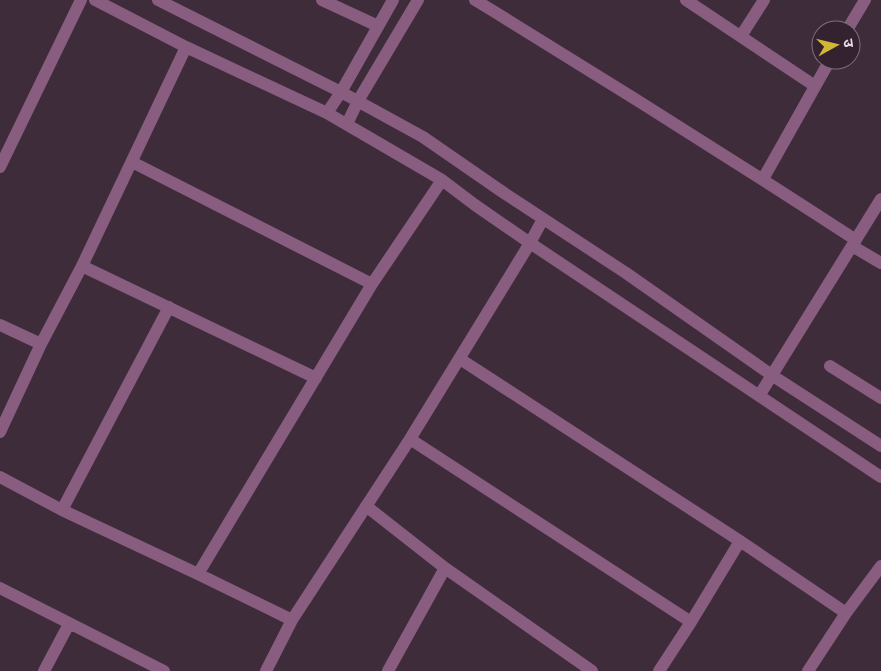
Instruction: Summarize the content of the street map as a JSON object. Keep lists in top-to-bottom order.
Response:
{
  "north": "right"
}
